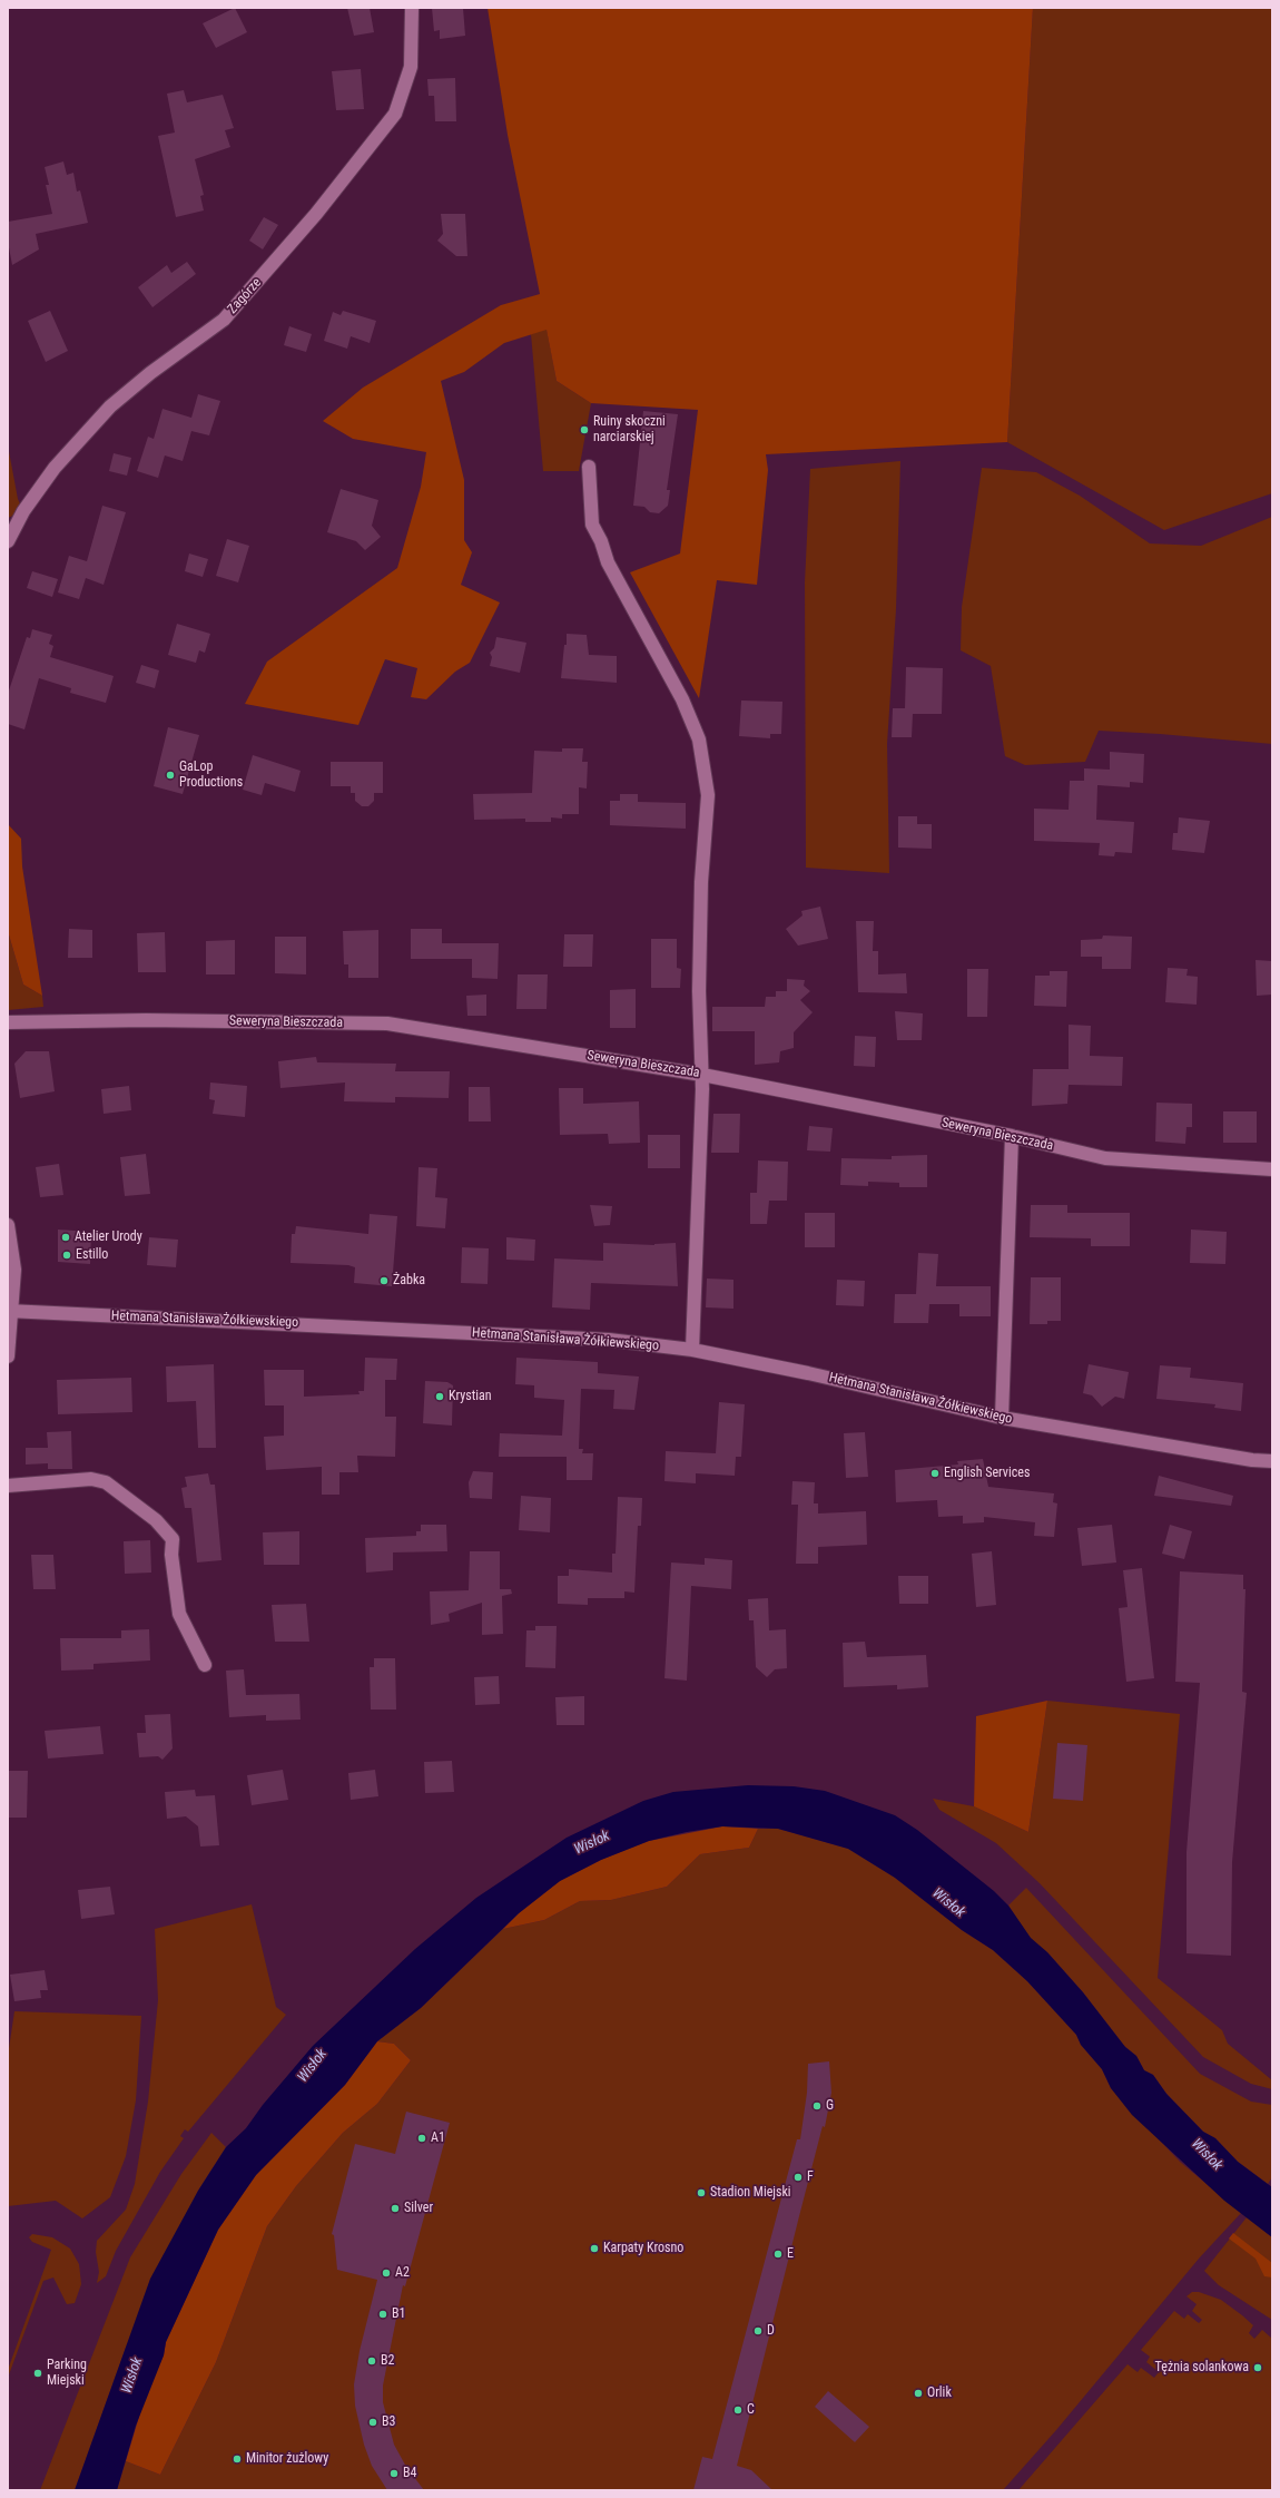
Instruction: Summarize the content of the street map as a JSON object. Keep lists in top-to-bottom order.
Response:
{
  "streets": {
    "street": ["Zagórze", "Seweryna Bieszczada", "Hetmana Stanisława Żółkiewskiego"]
  },
  "water": ["Wisłok"],
  "places": [
    "Ruiny skoczni narciarskiej",
    "GaLop Productions",
    "Atelier Urody",
    "Estillo",
    "Żabka",
    "Krystian",
    "English Services",
    "G",
    "A1",
    "F",
    "Stadion Miejski",
    "Silver",
    "Karpaty Krosno",
    "E",
    "A2",
    "B1",
    "D",
    "B2",
    "Tężnia solankowa",
    "Parking Miejski",
    "Orlik",
    "C",
    "B3",
    "Minitor żużlowy",
    "B4"
  ]
}
